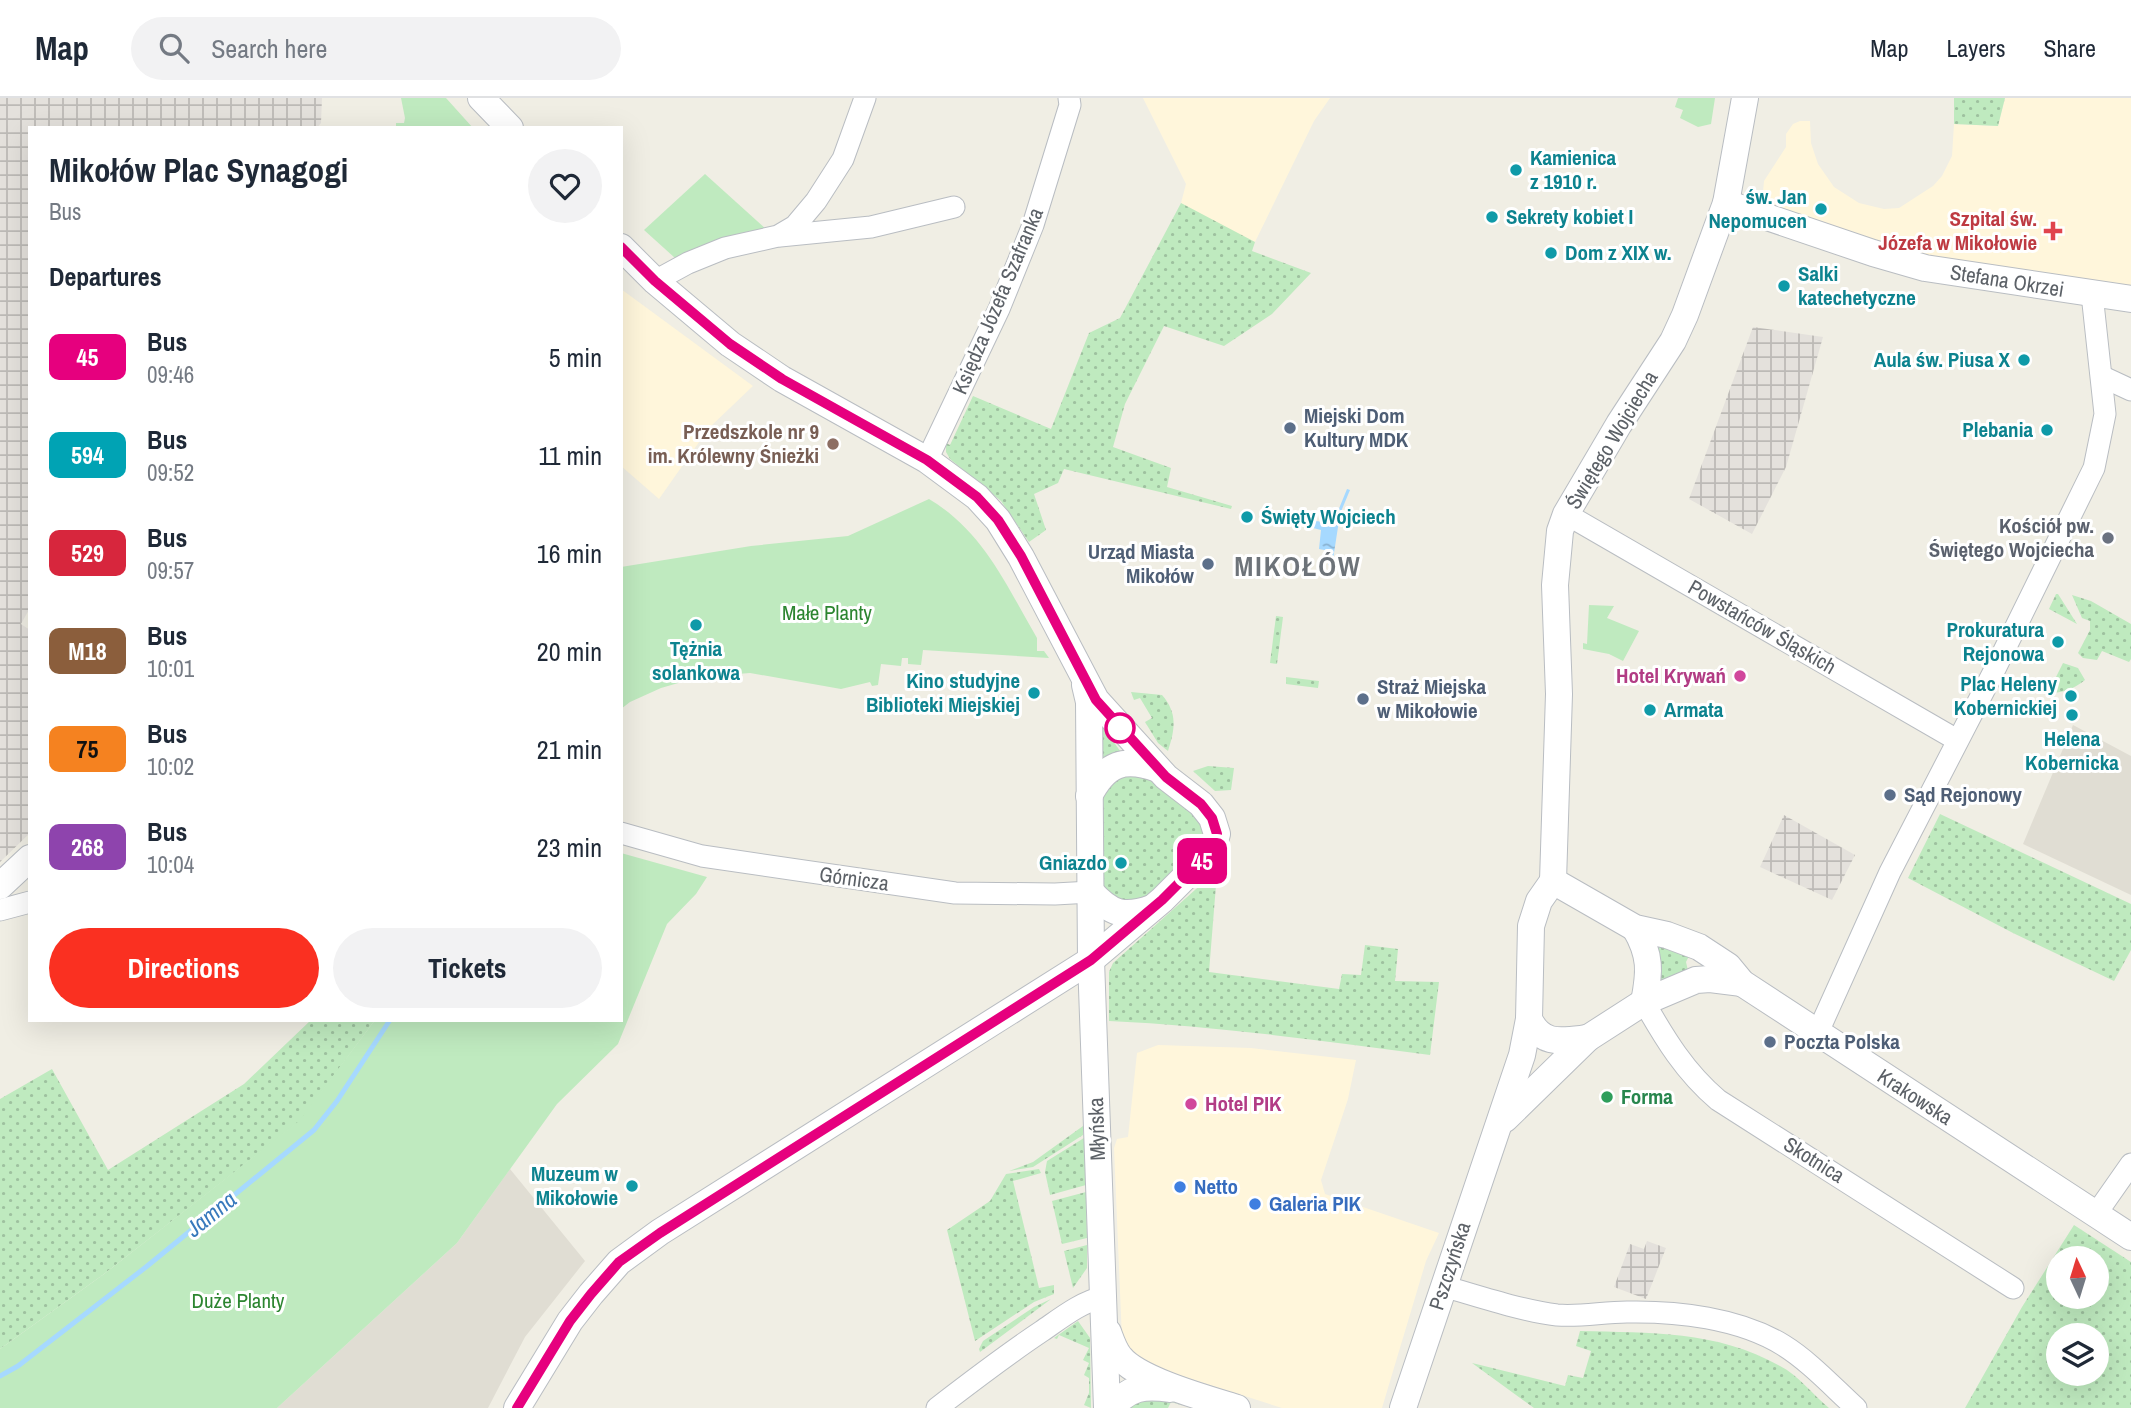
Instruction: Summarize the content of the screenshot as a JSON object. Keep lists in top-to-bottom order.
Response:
{
  "streets": {
    "street": [
      "Stefana Okrzei",
      "Księdza Józefa Szafranka",
      "Świętego Wojciecha",
      "Powstańców Śląskich",
      "Górnicza",
      "Krakowska",
      "Młyńska",
      "Skotnica",
      "Pszczyńska"
    ]
  },
  "crossings": [
    ["Stefana Okrzei", "Świętego Wojciecha"],
    ["Świętego Wojciecha", "Powstańców Śląskich"],
    ["Świętego Wojciecha", "Krakowska"],
    ["Świętego Wojciecha", "Skotnica"],
    ["Świętego Wojciecha", "Pszczyńska"],
    ["Górnicza", "Młyńska"],
    ["Krakowska", "Skotnica"],
    ["Krakowska", "Pszczyńska"],
    ["Skotnica", "Pszczyńska"]
  ],
  "districts": ["MIKOŁÓW"],
  "water": ["Jamna"],
  "parks": ["Małe Planty", "Duże Planty"],
  "places": {
    "other": [
      "Kamienica z 1910 r.",
      "św. Jan Nepomucen",
      "Sekrety kobiet I",
      "Dom z XIX w.",
      "Salki katechetyczne",
      "Aula św. Piusa X",
      "Miejski Dom Kultury MDK",
      "Plebania",
      "Przedszkole nr 9 im. Królewny Śnieżki",
      "Święty Wojciech",
      "Kościół pw. Świętego Wojciecha",
      "Urząd Miasta Mikołów",
      "Tężnia solankowa",
      "Prokuratura Rejonowa",
      "Hotel Krywań",
      "Kino studyjne Biblioteki Miejskiej",
      "Plac Heleny Kobernickiej",
      "Straż Miejska w Mikołowie",
      "Armata",
      "Helena Kobernicka",
      "Sąd Rejonowy",
      "Gniazdo",
      "Poczta Polska",
      "Forma",
      "Hotel PIK",
      "Muzeum w Mikołowie",
      "Netto",
      "Galeria PIK"
    ],
    "health": ["Szpital św. Józefa w Mikołowie"]
  },
  "lines": ["bus line 45"],
  "north": "top",
  "page": {
    "header": "Map",
    "search": "Search here",
    "nav": ["Map", "Layers", "Share"],
    "on_map": "45",
    "heading": [
      ["Mikołów Plac Synagogi", "Bus"],
      "Departures"
    ],
    "list": [
      {
        "mark": "45",
        "name": "Bus",
        "note": "09:46",
        "value": "5 min"
      },
      {
        "mark": "594",
        "name": "Bus",
        "note": "09:52",
        "value": "11 min"
      },
      {
        "mark": "529",
        "name": "Bus",
        "note": "09:57",
        "value": "16 min"
      },
      {
        "mark": "M18",
        "name": "Bus",
        "note": "10:01",
        "value": "20 min"
      },
      {
        "mark": "75",
        "name": "Bus",
        "note": "10:02",
        "value": "21 min"
      },
      {
        "mark": "268",
        "name": "Bus",
        "note": "10:04",
        "value": "23 min"
      }
    ],
    "buttons": ["Directions", "Tickets"]
  }
}
